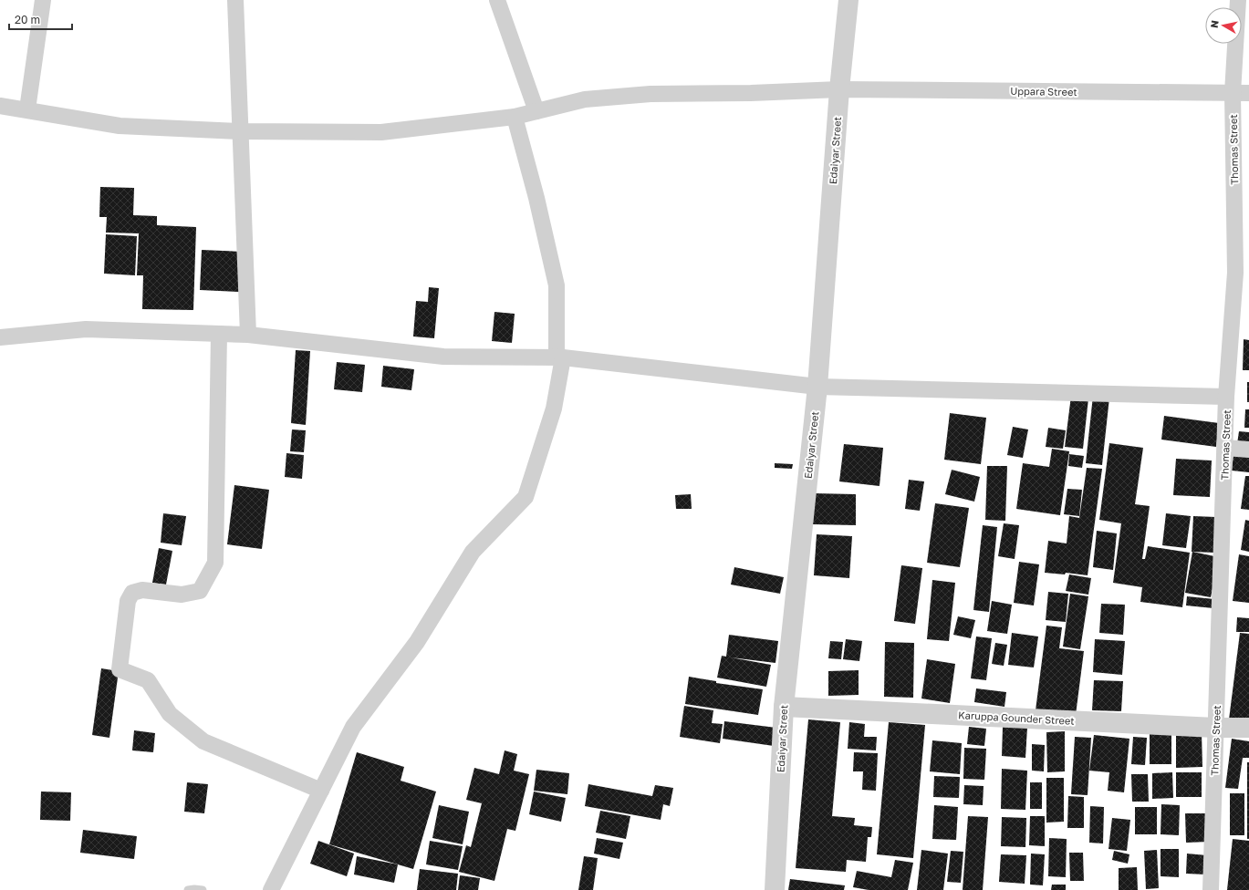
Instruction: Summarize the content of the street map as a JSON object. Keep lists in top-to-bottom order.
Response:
{
  "streets": {
    "street": [
      "Uppara Street",
      "Thomas Street",
      "Edaiyar Street",
      "Karuppa Gounder Street"
    ]
  },
  "crossings": [
    ["Uppara Street", "Thomas Street"],
    ["Uppara Street", "Edaiyar Street"],
    ["Thomas Street", "Karuppa Gounder Street"],
    ["Edaiyar Street", "Karuppa Gounder Street"]
  ],
  "scale_bar": "20 m",
  "north": "left"
}
